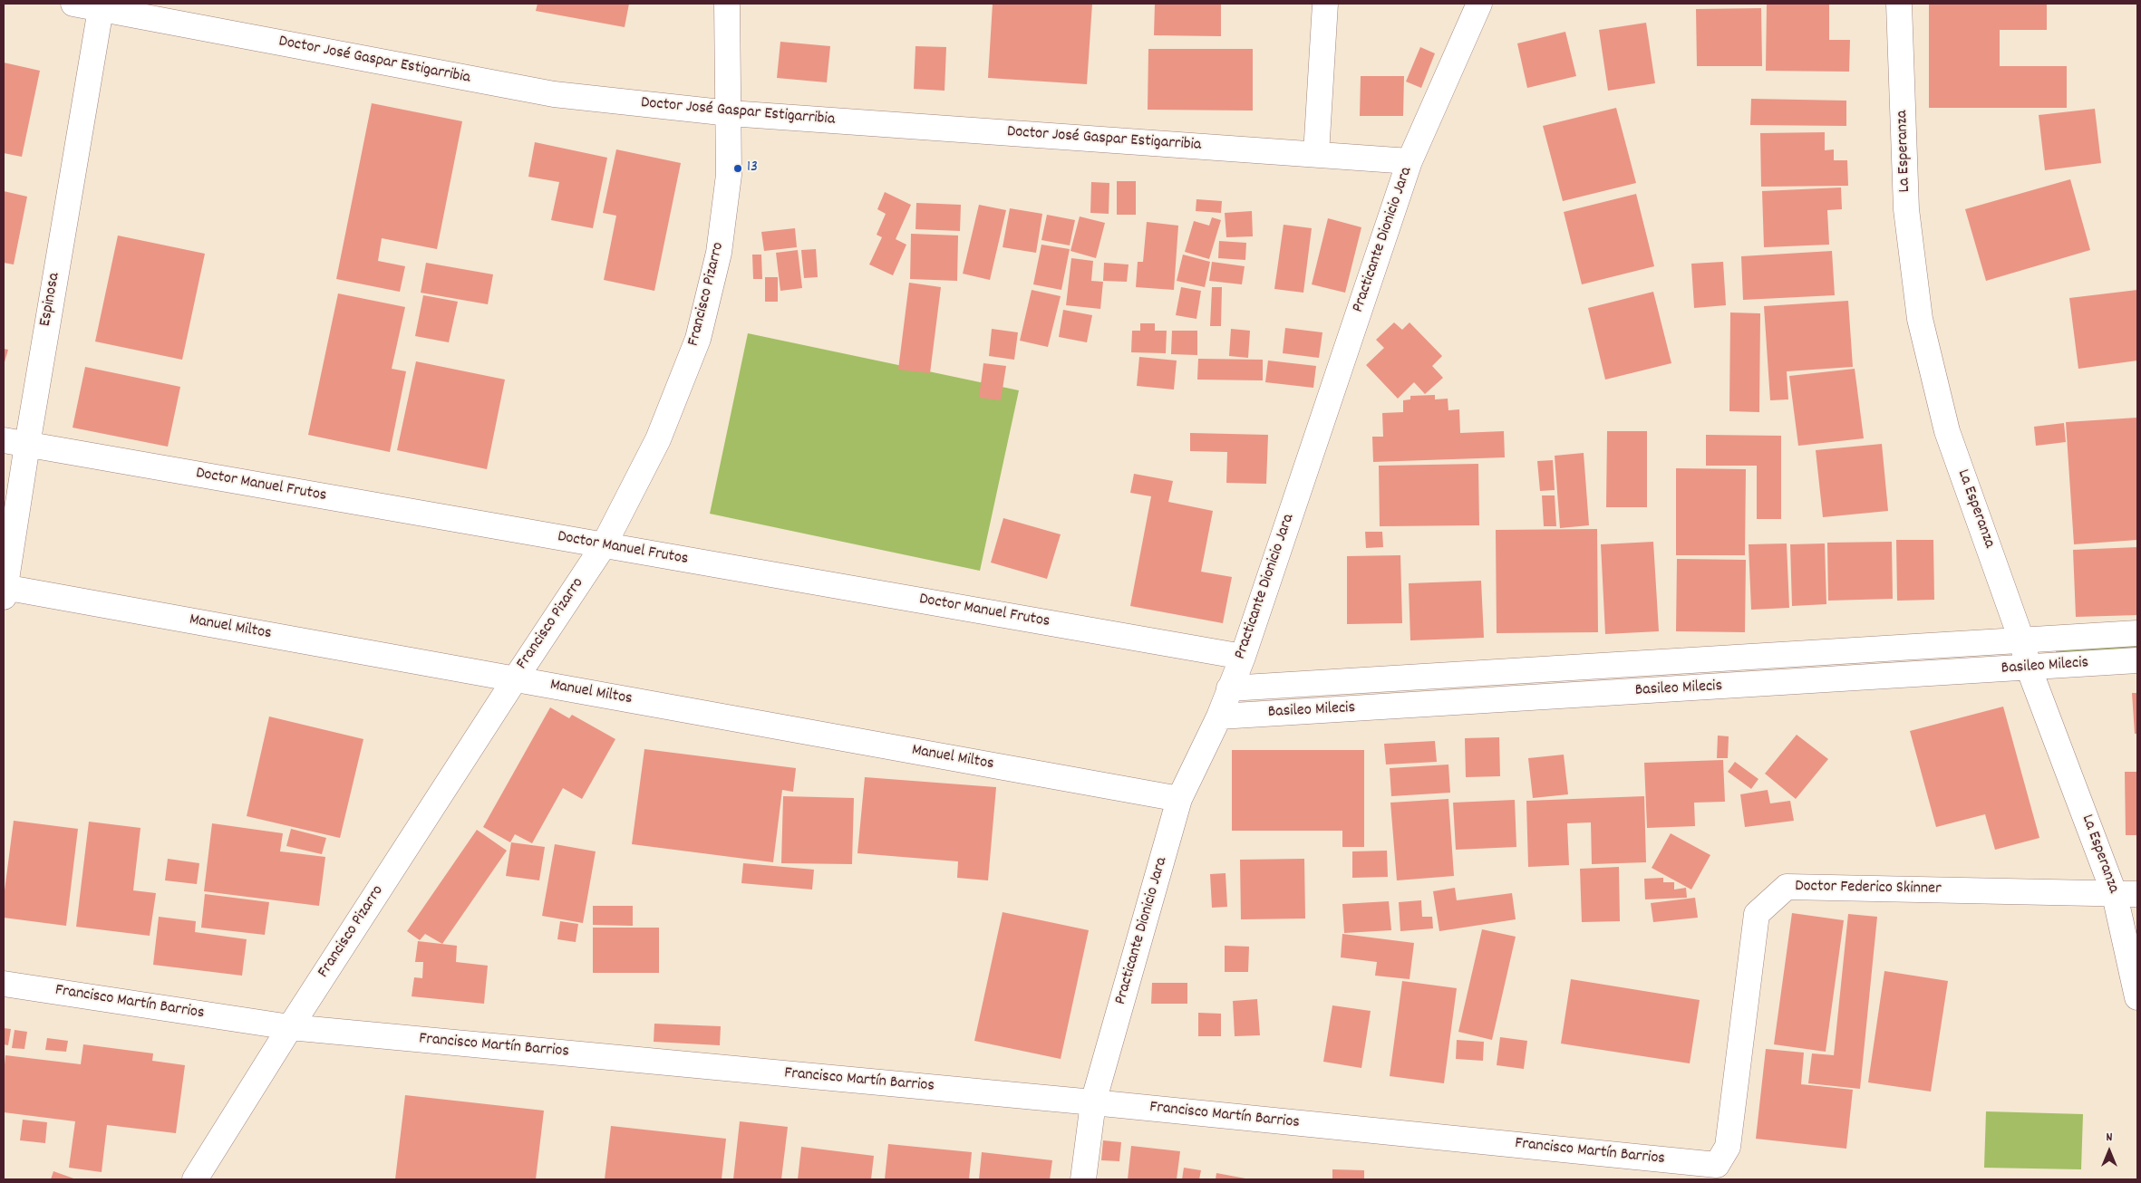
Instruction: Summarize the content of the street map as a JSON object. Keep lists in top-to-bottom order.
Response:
{
  "streets": {
    "street": [
      "Doctor José Gaspar Estigarribia",
      "La Esperanza",
      "Practicante Dionicio Jara",
      "Francisco Pizarro",
      "Espinosa",
      "Doctor Manuel Frutos",
      "Manuel Miltos",
      "Basileo Milecis",
      "Doctor Federico Skinner",
      "Francisco Martín Barrios"
    ]
  },
  "crossings": [
    ["Doctor José Gaspar Estigarribia", "Practicante Dionicio Jara"],
    ["Doctor José Gaspar Estigarribia", "Francisco Pizarro"],
    ["Doctor José Gaspar Estigarribia", "Espinosa"],
    ["La Esperanza", "Basileo Milecis"],
    ["La Esperanza", "Doctor Federico Skinner"],
    ["Practicante Dionicio Jara", "Doctor Manuel Frutos"],
    ["Practicante Dionicio Jara", "Manuel Miltos"],
    ["Practicante Dionicio Jara", "Basileo Milecis"],
    ["Practicante Dionicio Jara", "Francisco Martín Barrios"],
    ["Francisco Pizarro", "Doctor Manuel Frutos"],
    ["Francisco Pizarro", "Manuel Miltos"],
    ["Francisco Pizarro", "Francisco Martín Barrios"],
    ["Espinosa", "Doctor Manuel Frutos"],
    ["Espinosa", "Manuel Miltos"],
    ["Doctor Federico Skinner", "Francisco Martín Barrios"]
  ],
  "places": ["13"],
  "north": "top"
}
